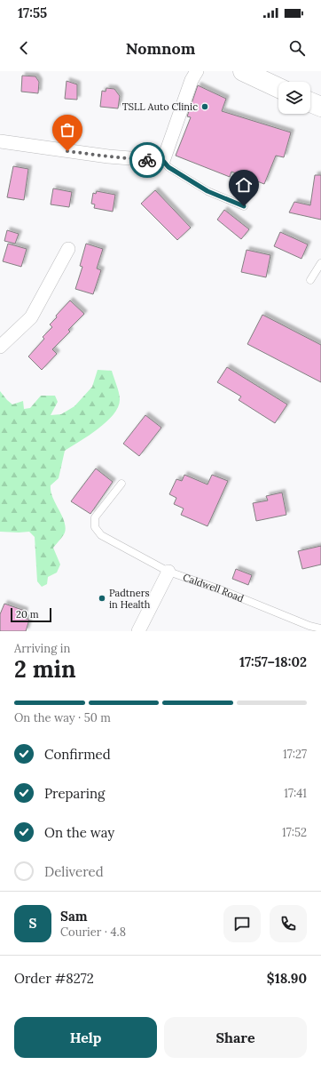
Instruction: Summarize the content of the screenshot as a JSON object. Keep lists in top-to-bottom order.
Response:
{
  "streets": {
    "lane": ["Caldwell Road"]
  },
  "places": ["TSLL Auto Clinic", "Padtners in Health"],
  "scale_bar": "20 m",
  "page": {
    "status": "17:55",
    "header": "Nomnom",
    "scale": "20 m",
    "heading": ["2 min", "Arriving in", "17:57–18:02"],
    "panel": [
      "Sam",
      "Courier · 4.8",
      "Order #8272",
      "$18.90"
    ],
    "bar": "On the way · 50 m",
    "list": [
      ["Confirmed", "17:27"],
      ["Preparing", "17:41"],
      ["On the way", "17:52"],
      "Delivered"
    ],
    "round": "S",
    "buttons": ["Help", "Share"]
  }
}
